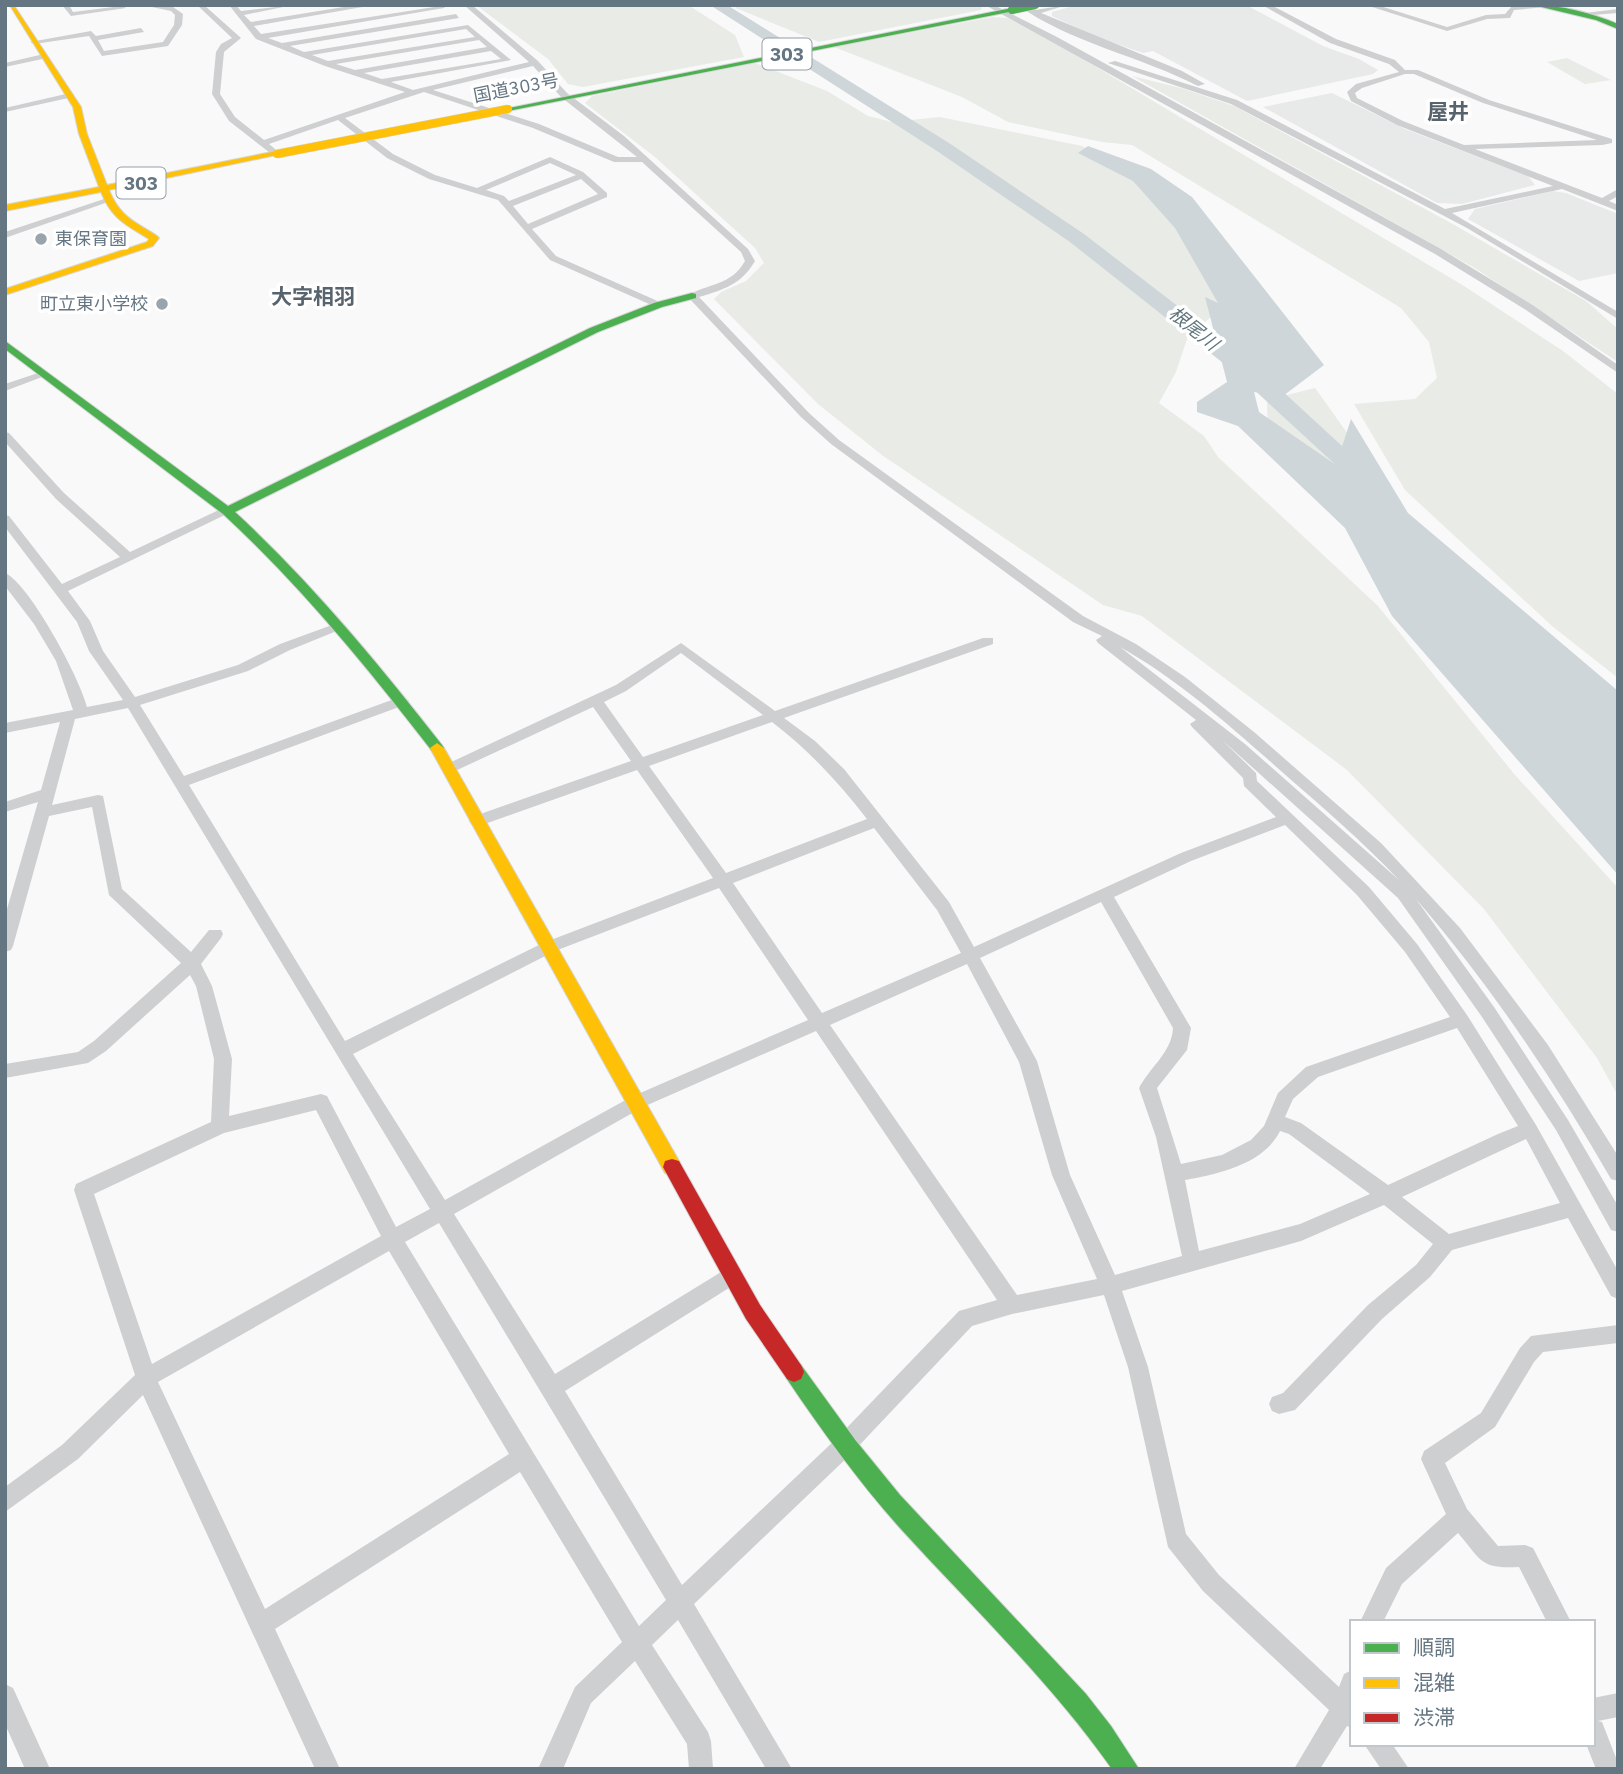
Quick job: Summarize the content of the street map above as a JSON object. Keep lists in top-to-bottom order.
{
  "streets": {
    "main road": ["303", "国道303号"]
  },
  "districts": ["屋井", "大字相羽"],
  "water": ["根尾川"],
  "places": ["東保育園", "町立東小学校"],
  "legend": ["順調", "混雑", "渋滞"]
}
